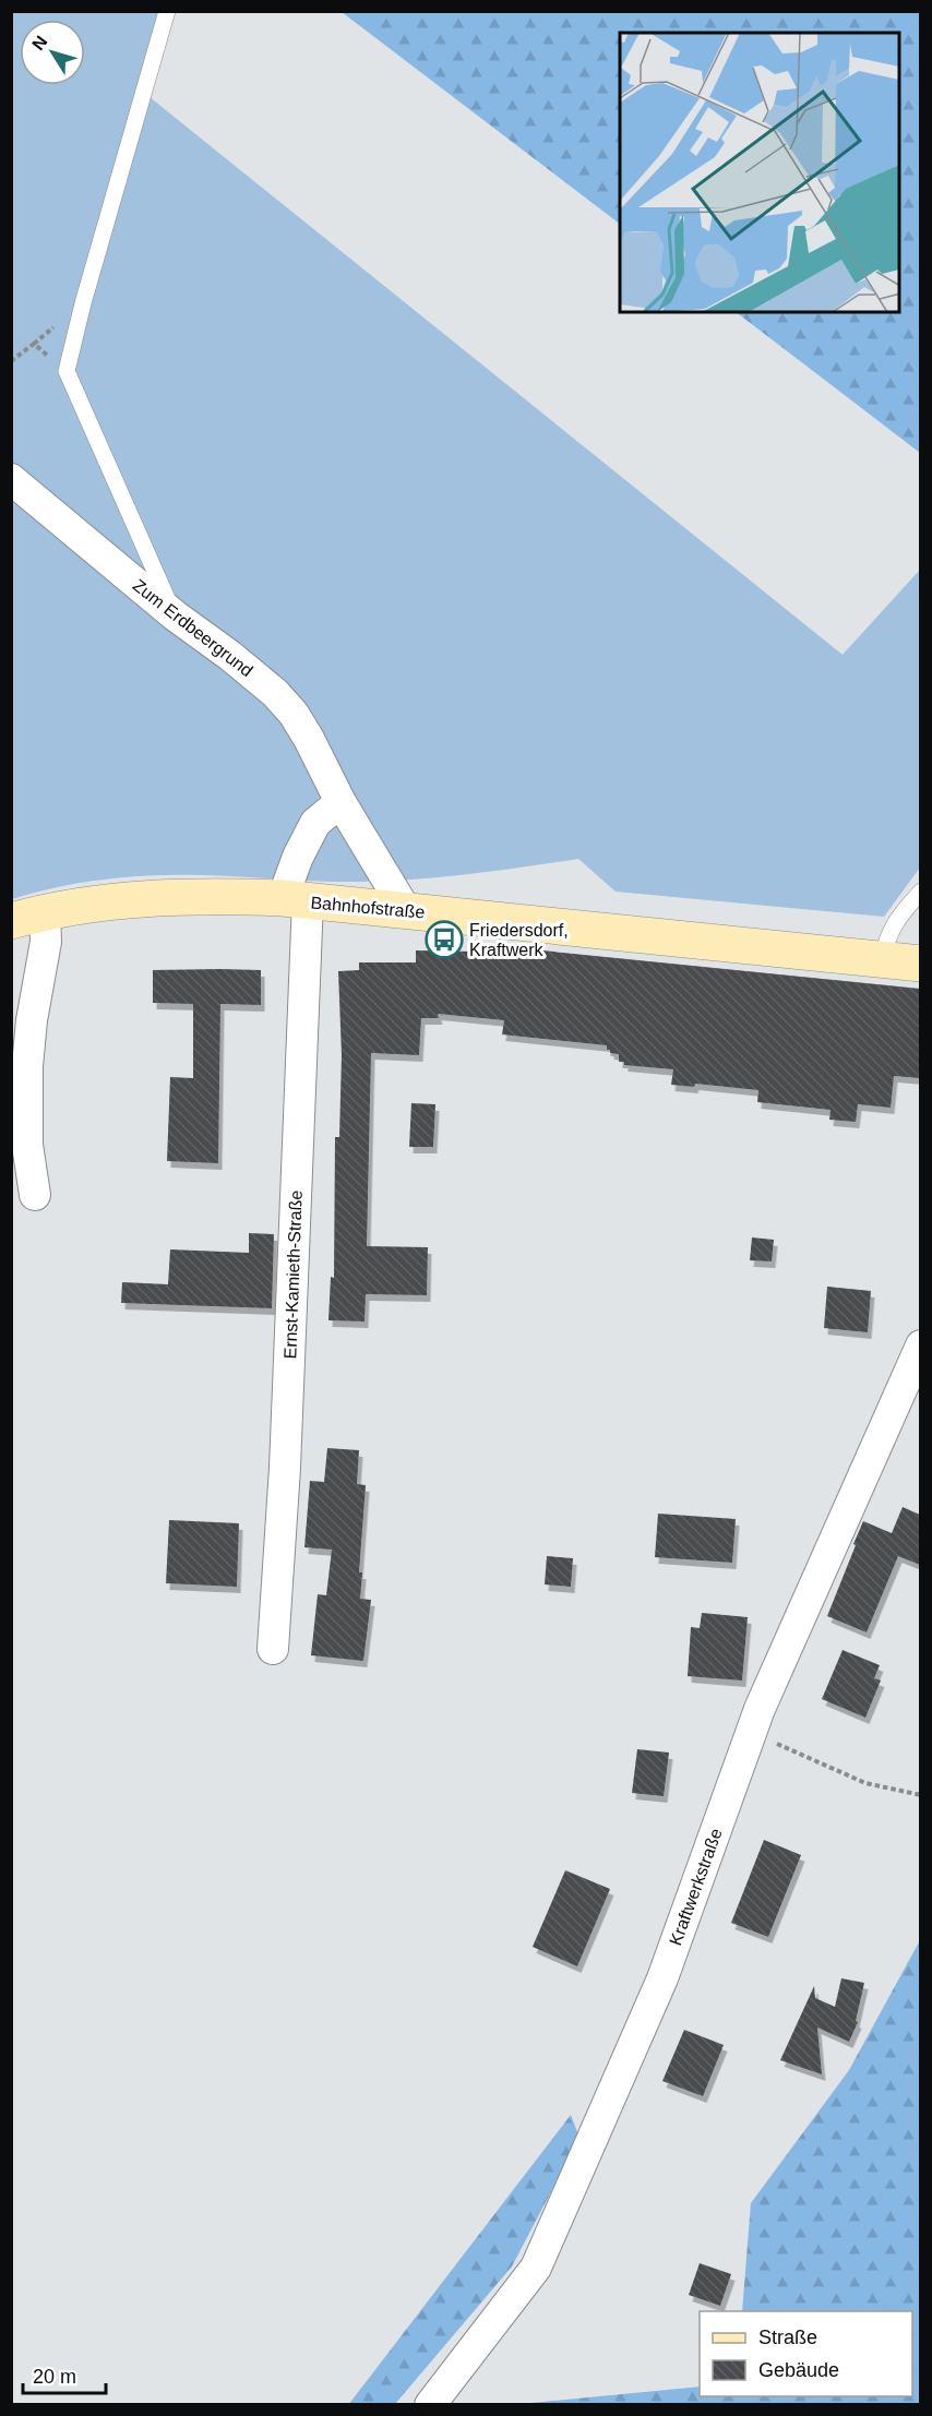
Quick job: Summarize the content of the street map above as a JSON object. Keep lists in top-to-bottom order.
{
  "streets": {
    "main road": ["Bahnhofstraße"],
    "street": ["Zum Erdbeergrund", "Ernst-Kamieth-Straße", "Kraftwerkstraße"]
  },
  "crossings": [
    ["Zum Erdbeergrund", "Bahnhofstraße"],
    ["Bahnhofstraße", "Ernst-Kamieth-Straße"]
  ],
  "places": {
    "bus stop": ["Friedersdorf, Kraftwerk"]
  },
  "legend": ["Straße", "Gebäude"],
  "scale_bar": "20 m",
  "north": "top left"
}
